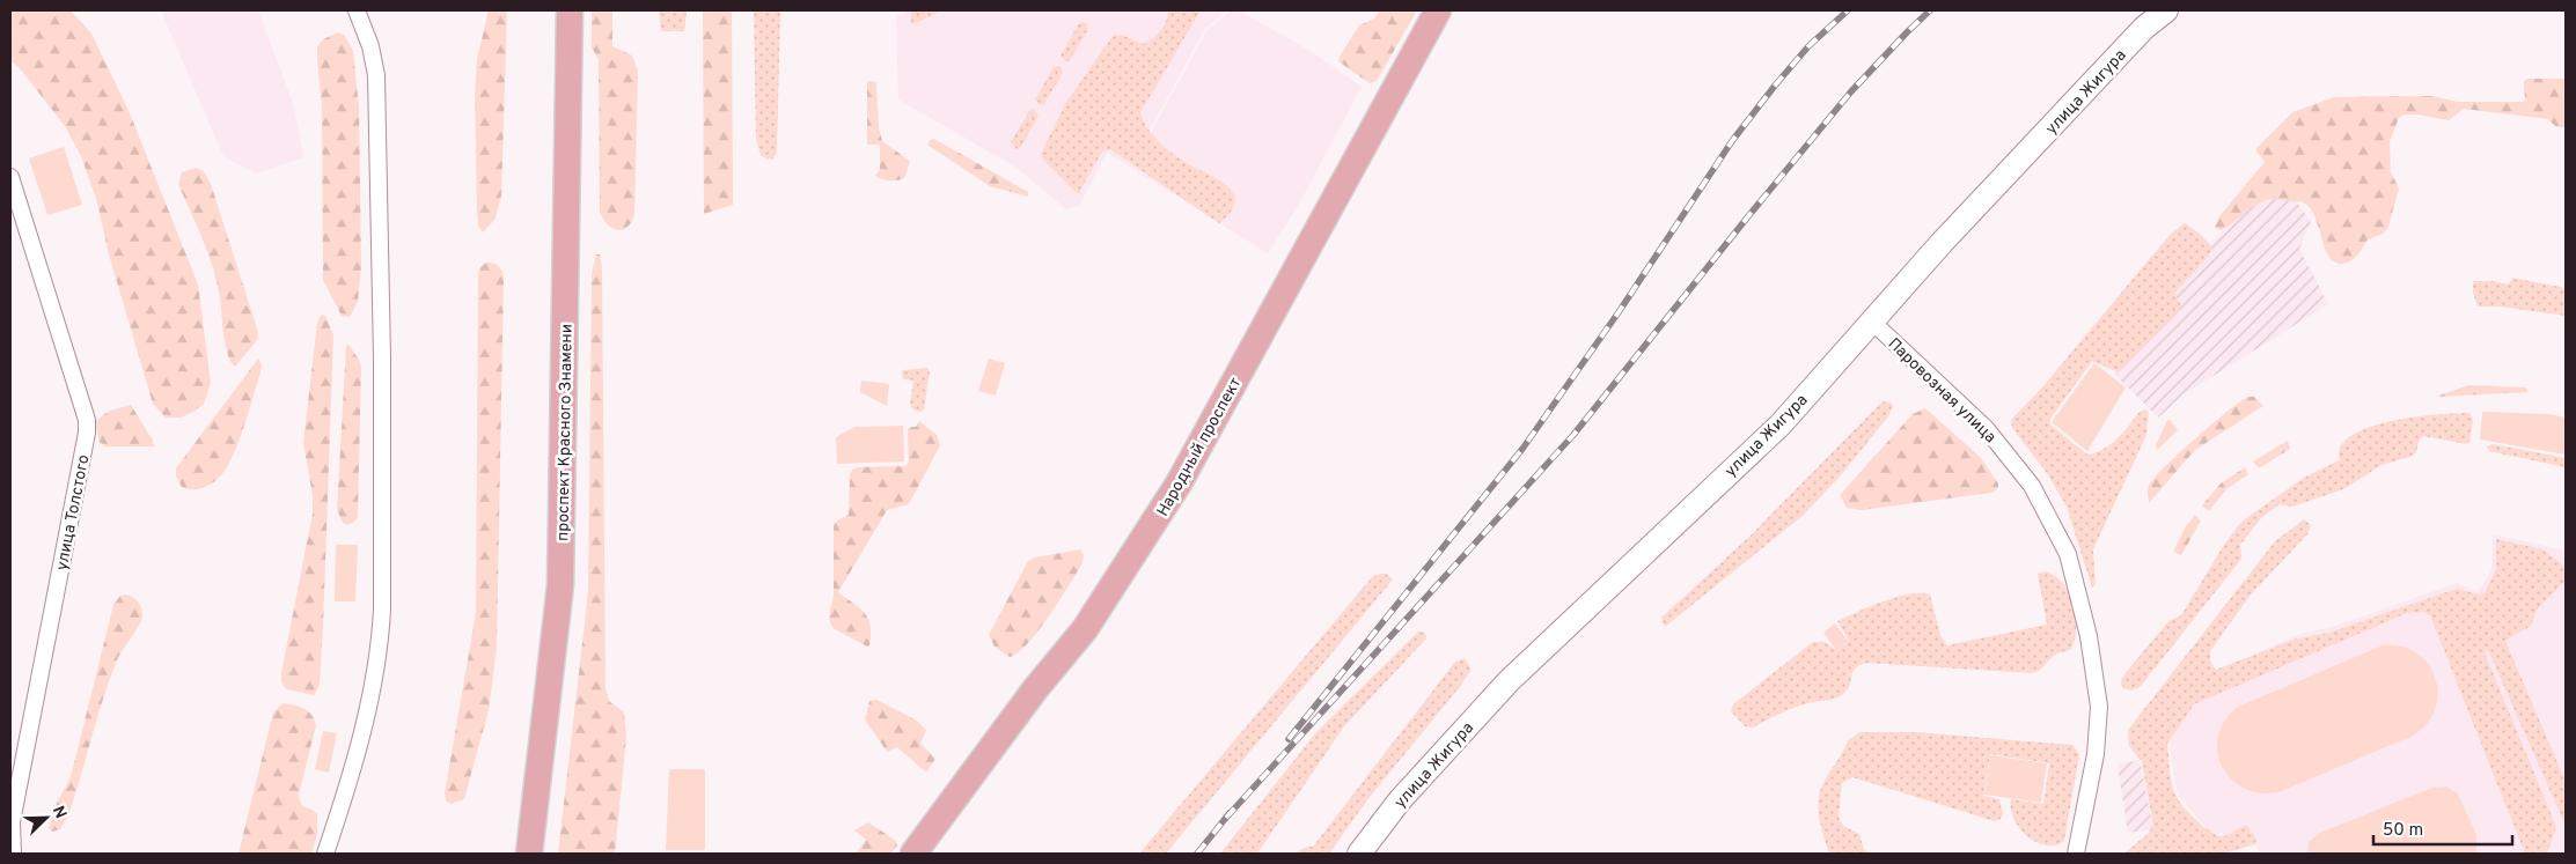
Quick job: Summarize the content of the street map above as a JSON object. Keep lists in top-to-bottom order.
{
  "streets": {
    "main road": ["улица Жигура", "проспект Красного Знамени", "Народный проспект"],
    "street": ["Паровозная улица", "улица Толстого"]
  },
  "crossings": [
    ["улица Жигура", "Паровозная улица"]
  ],
  "scale_bar": "50 m",
  "north": "top right"
}
